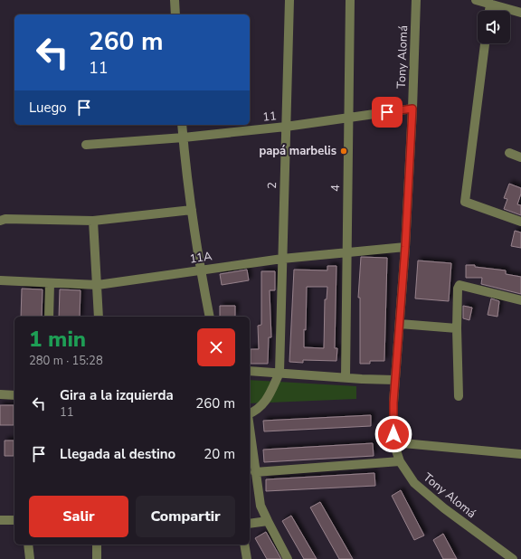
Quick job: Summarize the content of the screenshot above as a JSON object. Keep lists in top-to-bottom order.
{
  "streets": {
    "street": [
      "Tony Alomá",
      "11",
      "2",
      "4",
      "11A"
    ]
  },
  "crossings": [
    ["Tony Alomá", "11"],
    ["Tony Alomá", "11A"],
    ["11", "2"],
    ["11", "4"],
    ["2", "11A"],
    ["4", "11A"]
  ],
  "places": ["papá marbelis"],
  "page": {
    "turn": ["260 m", "11"],
    "then": "Luego",
    "heading": ["1 min", "280 m · 15:28"],
    "list": [
      {
        "name": "Gira a la izquierda",
        "note": "11",
        "value": "260 m"
      },
      {
        "name": "Llegada al destino",
        "value": "20 m"
      }
    ],
    "buttons": ["Salir", "Compartir"]
  }
}
